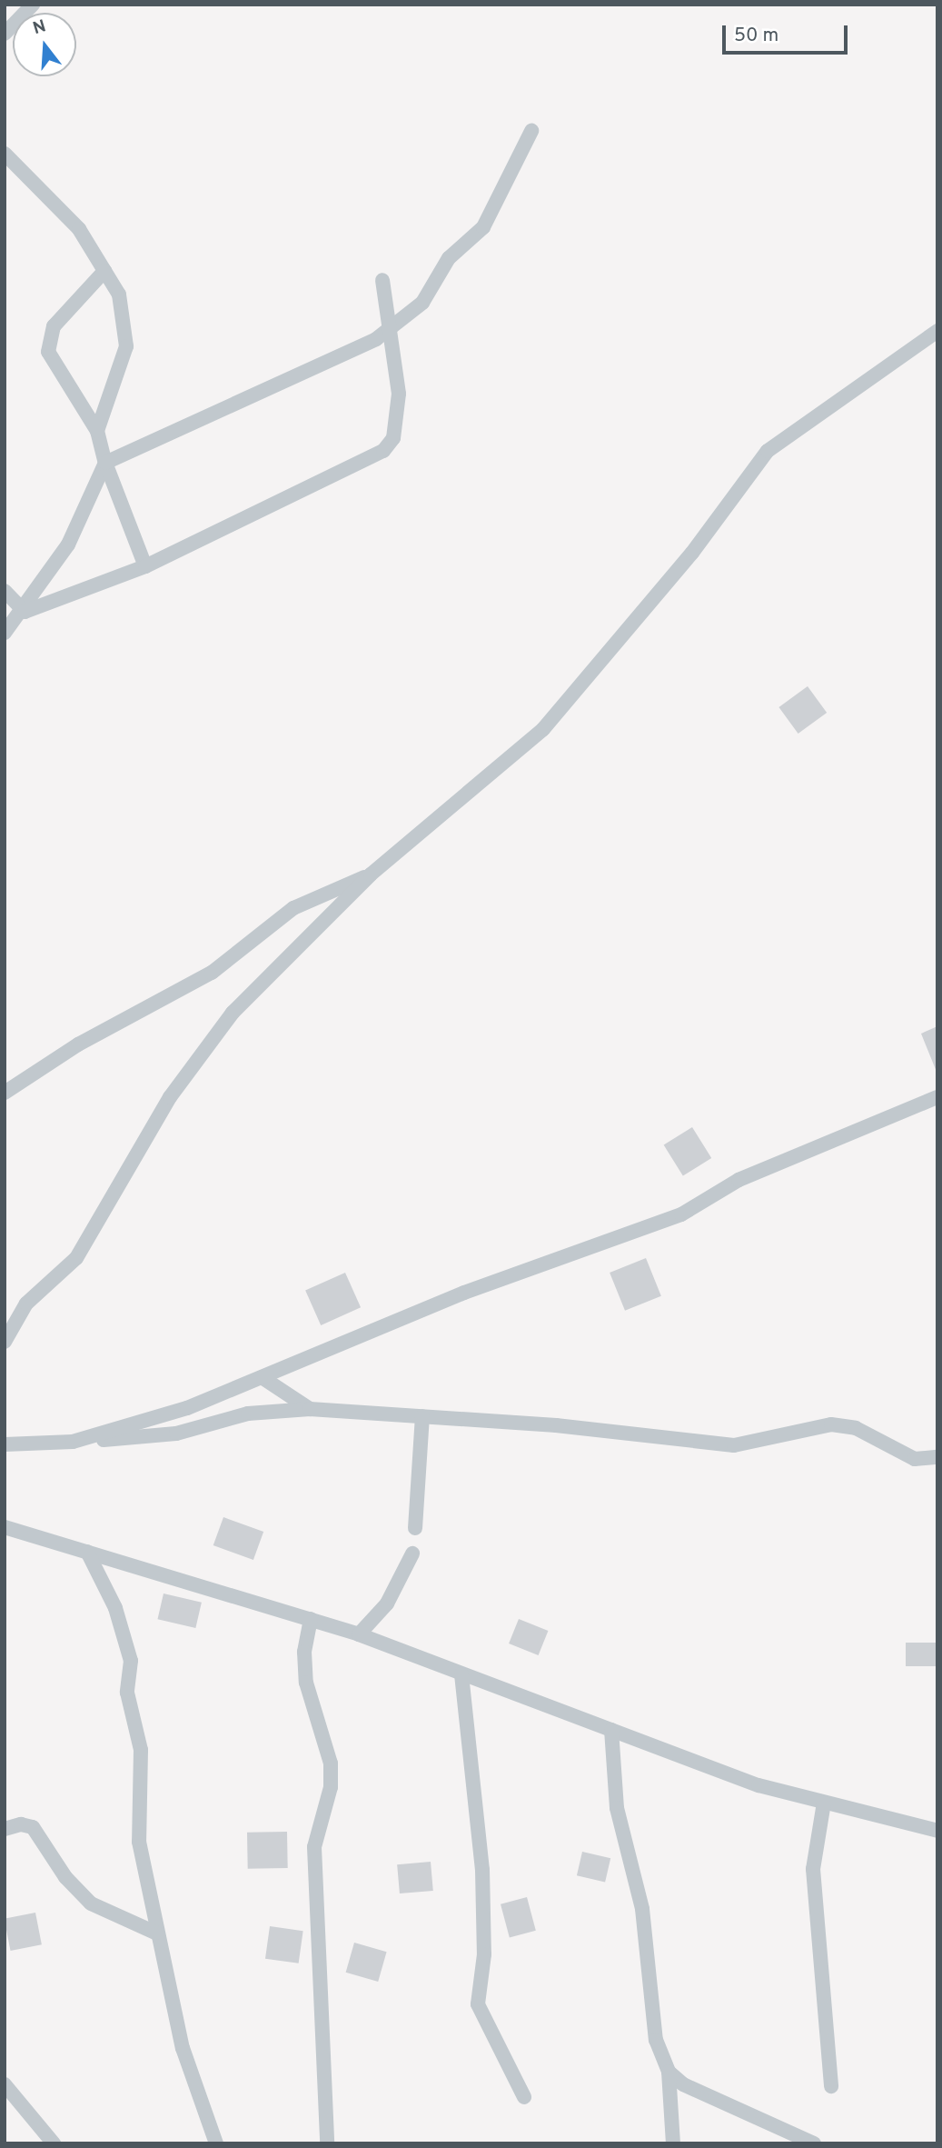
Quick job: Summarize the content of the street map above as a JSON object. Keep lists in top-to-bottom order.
{
  "scale_bar": "50 m",
  "north": "top"
}
